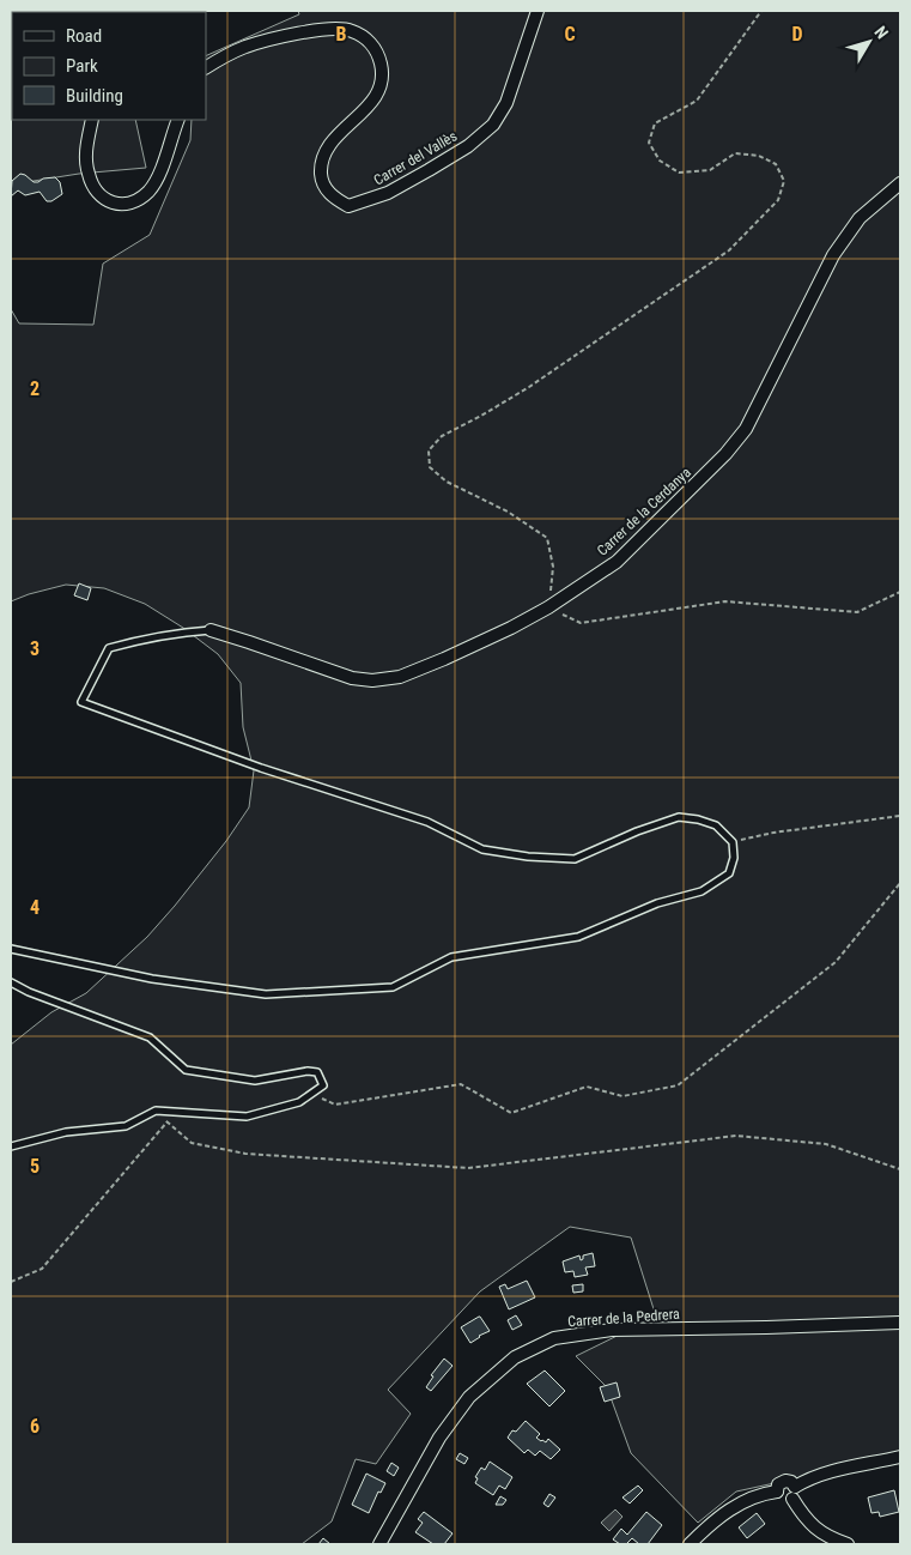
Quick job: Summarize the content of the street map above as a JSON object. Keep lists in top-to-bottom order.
{
  "streets": {
    "street": ["Carrer del Vallès", "Carrer de la Cerdanya", "Carrer de la Pedrera"]
  },
  "legend": ["Road", "Park", "Building"],
  "north": "top right",
  "grid": {
    "columns": ["B", "C", "D"],
    "rows": [
      "2",
      "3",
      "4",
      "5",
      "6"
    ]
  }
}
